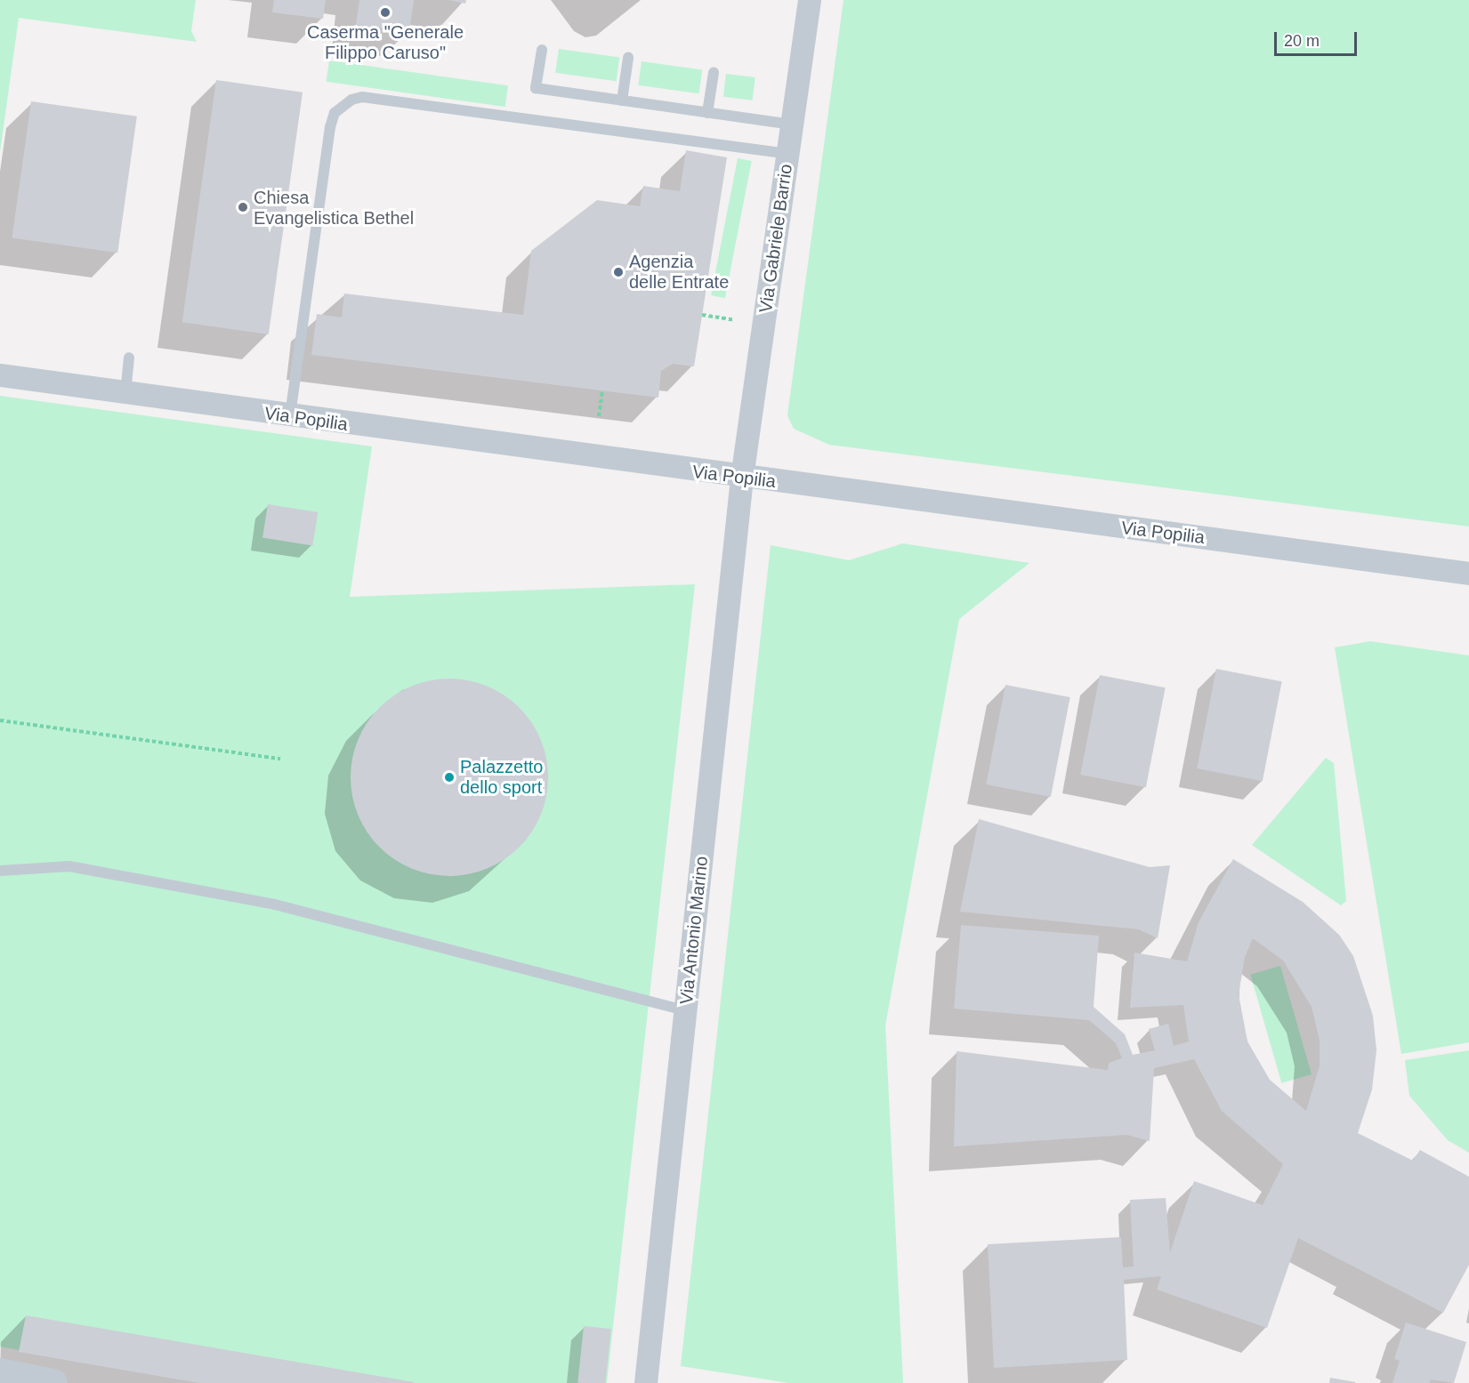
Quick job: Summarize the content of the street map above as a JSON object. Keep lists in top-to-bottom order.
{
  "streets": {
    "street": ["Via Gabriele Barrio", "Via Popilia", "Via Antonio Marino"]
  },
  "crossings": [
    ["Via Gabriele Barrio", "Via Popilia"],
    ["Via Gabriele Barrio", "Via Antonio Marino"],
    ["Via Popilia", "Via Antonio Marino"]
  ],
  "places": [
    "Caserma \"Generale Filippo Caruso\"",
    "Chiesa Evangelistica Bethel",
    "Agenzia delle Entrate",
    "Palazzetto dello sport"
  ],
  "scale_bar": "20 m"
}
